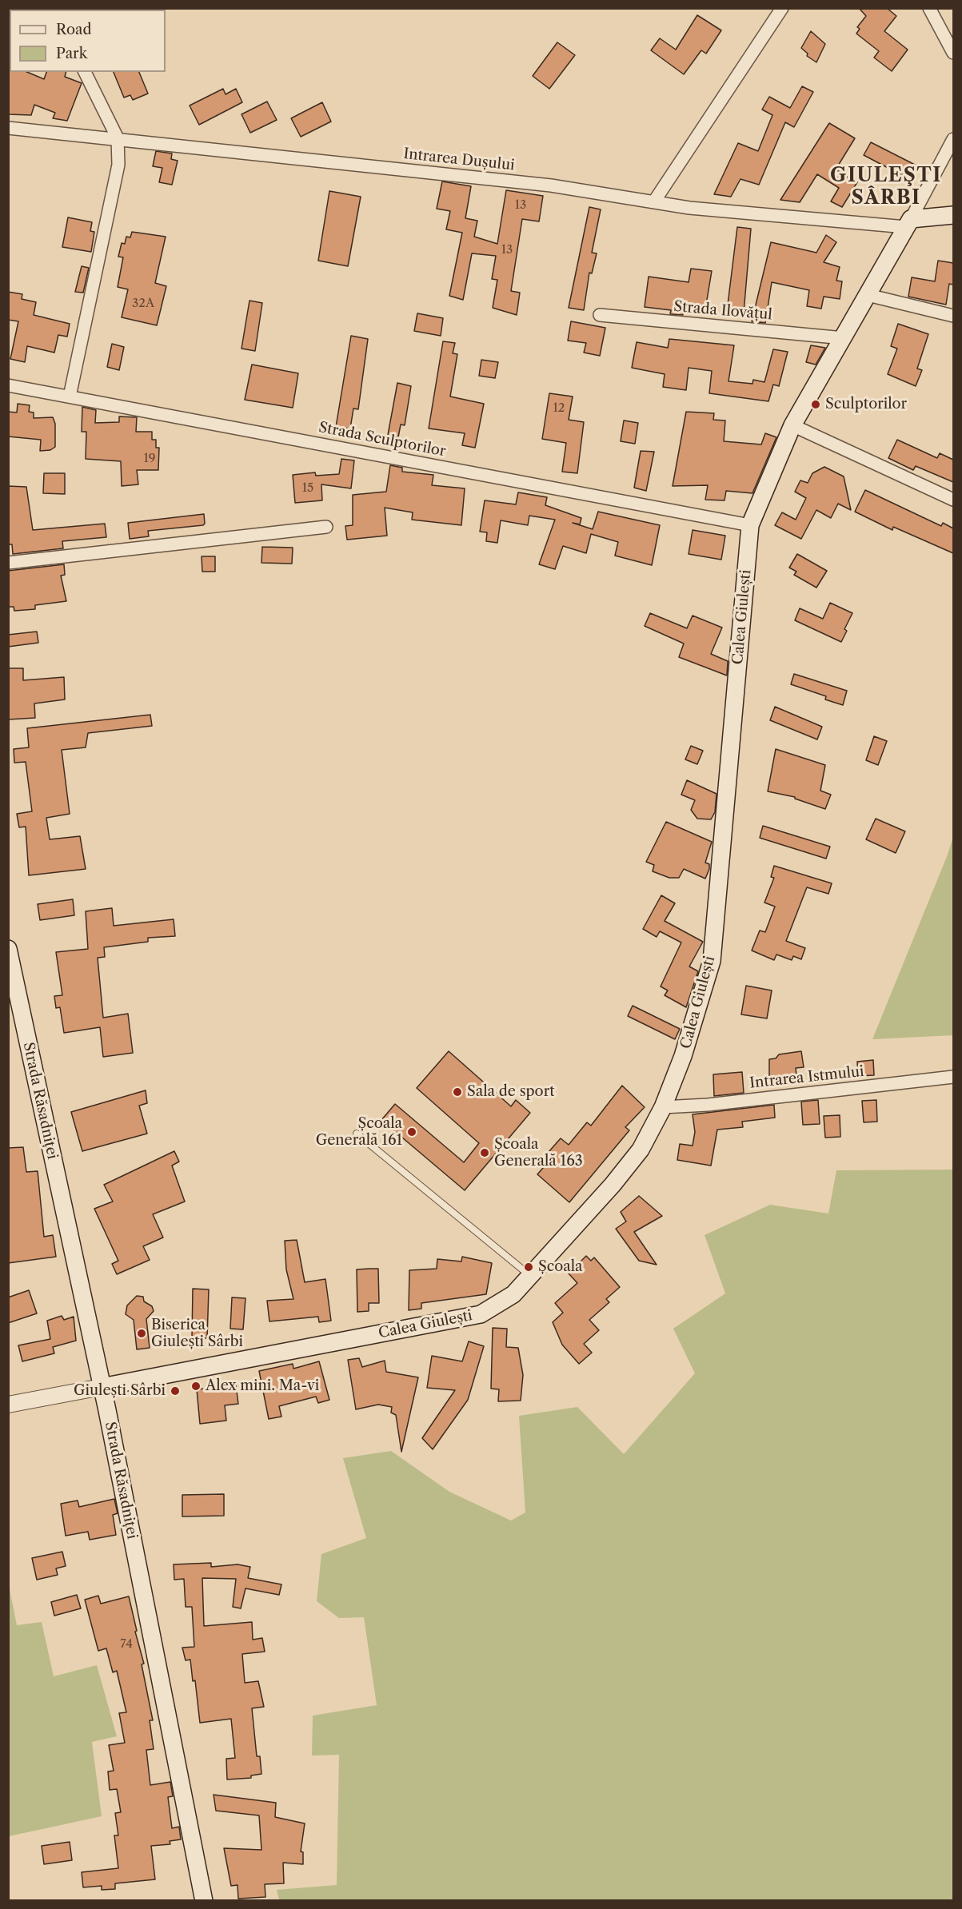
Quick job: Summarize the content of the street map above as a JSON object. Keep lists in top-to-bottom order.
{
  "streets": {
    "main road": ["Calea Giulești", "Strada Răsadniței"],
    "street": [
      "Intrarea Dușului",
      "Strada Ilovățul",
      "Strada Sculptorilor",
      "Intrarea Istmului"
    ]
  },
  "crossings": [
    ["Intrarea Dușului", "Calea Giulești"],
    ["Strada Ilovățul", "Calea Giulești"],
    ["Strada Sculptorilor", "Calea Giulești"],
    ["Calea Giulești", "Intrarea Istmului"],
    ["Calea Giulești", "Strada Răsadniței"]
  ],
  "districts": ["GIULEŞTI SÂRBI"],
  "places": [
    "Sculptorilor",
    "Sala de sport",
    "Școala Generală 161",
    "Școala Generală 163",
    "Școala",
    "Biserica Giulești Sârbi",
    "Alex mini. Ma-vi",
    "Giulești Sârbi"
  ],
  "house_numbers": [
    "13",
    "13",
    "32A",
    "12",
    "19",
    "15",
    "74"
  ],
  "legend": ["Road", "Park"]
}
